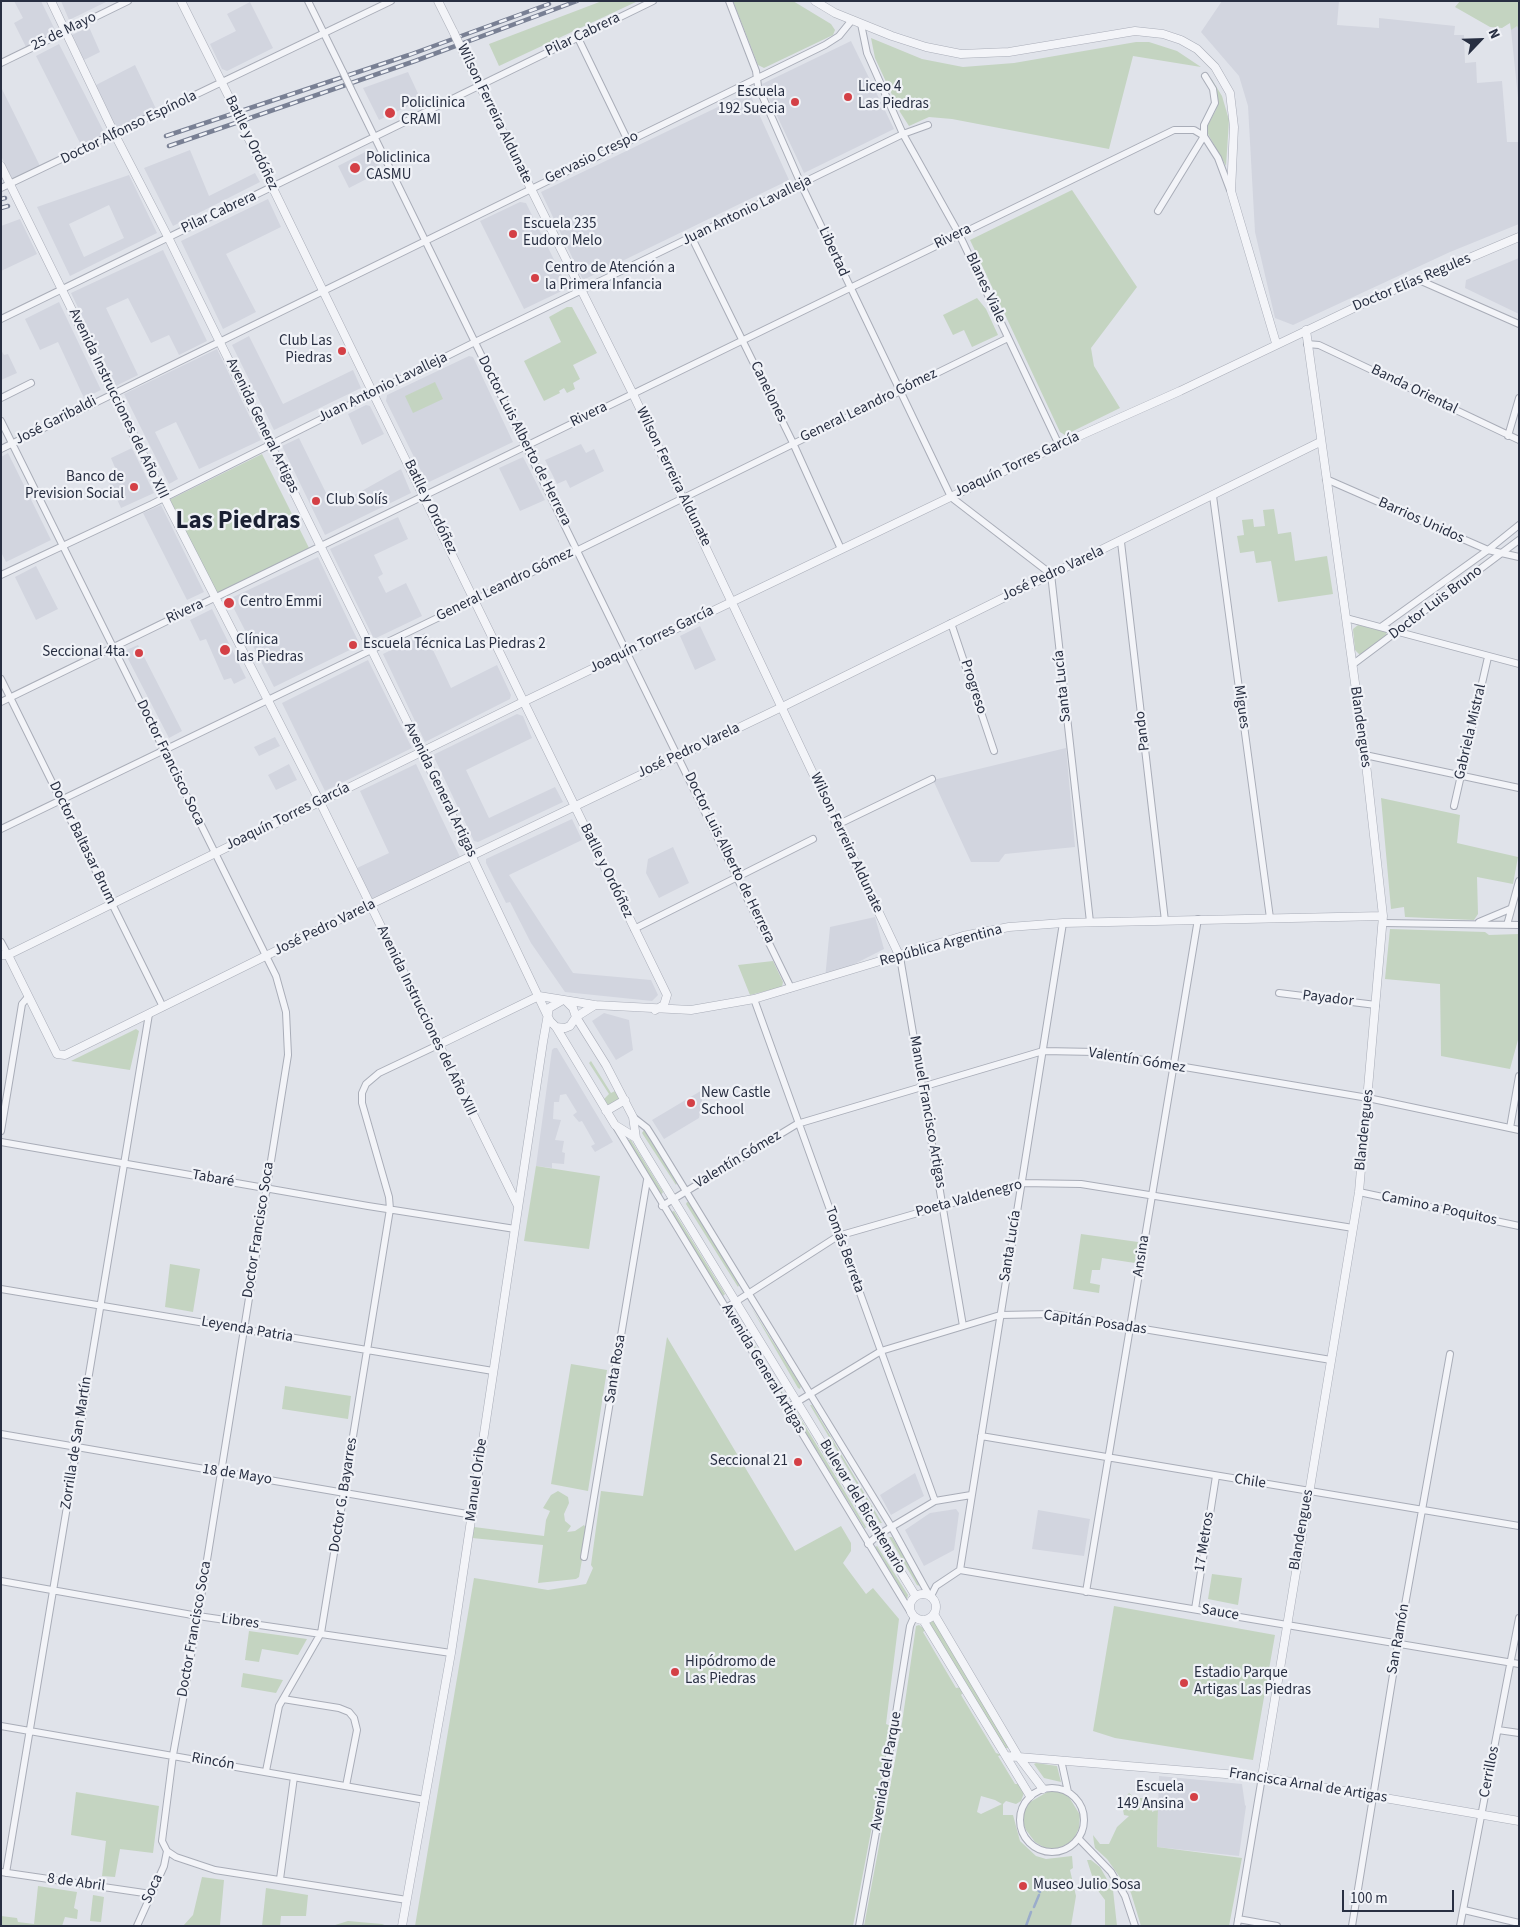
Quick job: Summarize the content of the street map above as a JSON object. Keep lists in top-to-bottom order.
{
  "streets": {
    "street": [
      "25 de Mayo",
      "Pilar Cabrera",
      "Wilson Ferreira Aldunate",
      "Doctor Alfonso Espínola",
      "Batlle y Ordóñez",
      "Gervasio Crespo",
      "Juan Antonio Lavalleja",
      "Rivera",
      "Libertad",
      "Doctor Elías Regules",
      "Blanes Viale",
      "Banda Oriental",
      "Canelones",
      "Avenida Instrucciones del Año XIII",
      "General Leandro Gómez",
      "José Garibaldi",
      "Avenida General Artigas",
      "Doctor Luis Alberto de Herrera",
      "Joaquín Torres García",
      "Barrios Unidos",
      "José Pedro Varela",
      "Doctor Luis Bruno",
      "Santa Lucía",
      "Progreso",
      "Migues",
      "Blandengues",
      "Pando",
      "Gabriela Mistral",
      "Doctor Francisco Soca",
      "Doctor Baltasar Brum",
      "República Argentina",
      "Payador",
      "Valentín Gómez",
      "Manuel Francisco Artigas",
      "Tabaré",
      "Poeta Valdenegro",
      "Camino a Poquitos",
      "Tomás Berreta",
      "Ansina",
      "Capitán Posadas",
      "Leyenda Patria",
      "Santa Rosa",
      "Zorrilla de San Martín",
      "18 de Mayo",
      "Manuel Oribe",
      "Chile",
      "Doctor G. Bayarres",
      "Bulevar del Bicentenario",
      "17 Metros",
      "Sauce",
      "Libres",
      "San Ramón",
      "Rincón",
      "Avenida del Parque",
      "Cerrillos",
      "Francisca Arnal de Artigas",
      "8 de Abril",
      "Soca"
    ]
  },
  "crossings": [
    ["25 de Mayo", "Avenida General Artigas"],
    ["Pilar Cabrera", "Wilson Ferreira Aldunate"],
    ["Pilar Cabrera", "Batlle y Ordóñez"],
    ["Pilar Cabrera", "Avenida Instrucciones del Año XIII"],
    ["Pilar Cabrera", "Avenida General Artigas"],
    ["Pilar Cabrera", "Doctor Luis Alberto de Herrera"],
    ["Wilson Ferreira Aldunate", "Gervasio Crespo"],
    ["Wilson Ferreira Aldunate", "Juan Antonio Lavalleja"],
    ["Wilson Ferreira Aldunate", "Rivera"],
    ["Wilson Ferreira Aldunate", "General Leandro Gómez"],
    ["Wilson Ferreira Aldunate", "Joaquín Torres García"],
    ["Wilson Ferreira Aldunate", "José Pedro Varela"],
    ["Wilson Ferreira Aldunate", "República Argentina"],
    ["Wilson Ferreira Aldunate", "Manuel Francisco Artigas"],
    ["Doctor Alfonso Espínola", "Batlle y Ordóñez"],
    ["Doctor Alfonso Espínola", "Avenida Instrucciones del Año XIII"],
    ["Doctor Alfonso Espínola", "Avenida General Artigas"],
    ["Doctor Alfonso Espínola", "Doctor Luis Alberto de Herrera"],
    ["Batlle y Ordóñez", "Gervasio Crespo"],
    ["Batlle y Ordóñez", "Juan Antonio Lavalleja"],
    ["Batlle y Ordóñez", "Rivera"],
    ["Batlle y Ordóñez", "General Leandro Gómez"],
    ["Batlle y Ordóñez", "Joaquín Torres García"],
    ["Batlle y Ordóñez", "José Pedro Varela"],
    ["Batlle y Ordóñez", "República Argentina"],
    ["Gervasio Crespo", "Libertad"],
    ["Gervasio Crespo", "José Garibaldi"],
    ["Gervasio Crespo", "Avenida General Artigas"],
    ["Gervasio Crespo", "Doctor Luis Alberto de Herrera"],
    ["Juan Antonio Lavalleja", "Libertad"],
    ["Juan Antonio Lavalleja", "Blanes Viale"],
    ["Juan Antonio Lavalleja", "Canelones"],
    ["Juan Antonio Lavalleja", "Avenida Instrucciones del Año XIII"],
    ["Juan Antonio Lavalleja", "Avenida General Artigas"],
    ["Juan Antonio Lavalleja", "Doctor Luis Alberto de Herrera"],
    ["Juan Antonio Lavalleja", "Doctor Francisco Soca"],
    ["Rivera", "Libertad"],
    ["Rivera", "Blanes Viale"],
    ["Rivera", "Canelones"],
    ["Rivera", "Avenida Instrucciones del Año XIII"],
    ["Rivera", "Avenida General Artigas"],
    ["Rivera", "Doctor Luis Alberto de Herrera"],
    ["Rivera", "Doctor Francisco Soca"],
    ["Rivera", "Doctor Baltasar Brum"],
    ["Libertad", "General Leandro Gómez"],
    ["Libertad", "Joaquín Torres García"],
    ["Doctor Elías Regules", "Joaquín Torres García"],
    ["Doctor Elías Regules", "Blandengues"],
    ["Blanes Viale", "General Leandro Gómez"],
    ["Blanes Viale", "Joaquín Torres García"],
    ["Banda Oriental", "Blandengues"],
    ["Canelones", "General Leandro Gómez"],
    ["Canelones", "Joaquín Torres García"],
    ["Avenida Instrucciones del Año XIII", "General Leandro Gómez"],
    ["Avenida Instrucciones del Año XIII", "José Garibaldi"],
    ["Avenida Instrucciones del Año XIII", "Joaquín Torres García"],
    ["Avenida Instrucciones del Año XIII", "José Pedro Varela"],
    ["Avenida Instrucciones del Año XIII", "Manuel Oribe"],
    ["General Leandro Gómez", "Avenida General Artigas"],
    ["General Leandro Gómez", "Doctor Luis Alberto de Herrera"],
    ["General Leandro Gómez", "Doctor Francisco Soca"],
    ["General Leandro Gómez", "Doctor Baltasar Brum"],
    ["José Garibaldi", "Avenida General Artigas"],
    ["José Garibaldi", "Doctor Francisco Soca"],
    ["Avenida General Artigas", "Joaquín Torres García"],
    ["Avenida General Artigas", "José Pedro Varela"],
    ["Avenida General Artigas", "República Argentina"],
    ["Avenida General Artigas", "Valentín Gómez"],
    ["Avenida General Artigas", "Poeta Valdenegro"],
    ["Avenida General Artigas", "Capitán Posadas"],
    ["Avenida General Artigas", "Santa Rosa"],
    ["Avenida General Artigas", "Bulevar del Bicentenario"],
    ["Avenida General Artigas", "Avenida del Parque"],
    ["Doctor Luis Alberto de Herrera", "Joaquín Torres García"],
    ["Doctor Luis Alberto de Herrera", "José Pedro Varela"],
    ["Doctor Luis Alberto de Herrera", "República Argentina"],
    ["Joaquín Torres García", "Blandengues"],
    ["Joaquín Torres García", "Doctor Francisco Soca"],
    ["Joaquín Torres García", "Doctor Baltasar Brum"],
    ["Barrios Unidos", "Doctor Luis Bruno"],
    ["Barrios Unidos", "Blandengues"],
    ["José Pedro Varela", "Santa Lucía"],
    ["José Pedro Varela", "Progreso"],
    ["José Pedro Varela", "Migues"],
    ["José Pedro Varela", "Blandengues"],
    ["José Pedro Varela", "Pando"],
    ["José Pedro Varela", "Doctor Francisco Soca"],
    ["José Pedro Varela", "Doctor Baltasar Brum"],
    ["José Pedro Varela", "Zorrilla de San Martín"],
    ["Doctor Luis Bruno", "Blandengues"],
    ["Santa Lucía", "República Argentina"],
    ["Santa Lucía", "Valentín Gómez"],
    ["Santa Lucía", "Poeta Valdenegro"],
    ["Santa Lucía", "Capitán Posadas"],
    ["Santa Lucía", "Chile"],
    ["Santa Lucía", "Sauce"],
    ["Migues", "República Argentina"],
    ["Blandengues", "República Argentina"],
    ["Blandengues", "Payador"],
    ["Blandengues", "Valentín Gómez"],
    ["Blandengues", "Poeta Valdenegro"],
    ["Blandengues", "Camino a Poquitos"],
    ["Blandengues", "Capitán Posadas"],
    ["Blandengues", "Chile"],
    ["Blandengues", "Sauce"],
    ["Blandengues", "Francisca Arnal de Artigas"],
    ["Pando", "República Argentina"],
    ["Doctor Francisco Soca", "Tabaré"],
    ["Doctor Francisco Soca", "Leyenda Patria"],
    ["Doctor Francisco Soca", "18 de Mayo"],
    ["Doctor Francisco Soca", "Libres"],
    ["Doctor Francisco Soca", "Rincón"],
    ["Doctor Francisco Soca", "Soca"],
    ["República Argentina", "Manuel Francisco Artigas"],
    ["República Argentina", "Tomás Berreta"],
    ["República Argentina", "Ansina"],
    ["República Argentina", "Bulevar del Bicentenario"],
    ["Valentín Gómez", "Manuel Francisco Artigas"],
    ["Valentín Gómez", "Tomás Berreta"],
    ["Valentín Gómez", "Ansina"],
    ["Valentín Gómez", "Bulevar del Bicentenario"],
    ["Manuel Francisco Artigas", "Poeta Valdenegro"],
    ["Manuel Francisco Artigas", "Capitán Posadas"],
    ["Tabaré", "Zorrilla de San Martín"],
    ["Tabaré", "Manuel Oribe"],
    ["Tabaré", "Doctor G. Bayarres"],
    ["Poeta Valdenegro", "Tomás Berreta"],
    ["Poeta Valdenegro", "Ansina"],
    ["Poeta Valdenegro", "Bulevar del Bicentenario"],
    ["Tomás Berreta", "Capitán Posadas"],
    ["Ansina", "Capitán Posadas"],
    ["Ansina", "Chile"],
    ["Ansina", "Sauce"],
    ["Capitán Posadas", "Bulevar del Bicentenario"],
    ["Leyenda Patria", "Zorrilla de San Martín"],
    ["Leyenda Patria", "Manuel Oribe"],
    ["Leyenda Patria", "Doctor G. Bayarres"],
    ["Zorrilla de San Martín", "18 de Mayo"],
    ["Zorrilla de San Martín", "Libres"],
    ["Zorrilla de San Martín", "Rincón"],
    ["Zorrilla de San Martín", "8 de Abril"],
    ["18 de Mayo", "Manuel Oribe"],
    ["18 de Mayo", "Doctor G. Bayarres"],
    ["Manuel Oribe", "Libres"],
    ["Manuel Oribe", "Rincón"],
    ["Chile", "17 Metros"],
    ["Chile", "San Ramón"],
    ["Doctor G. Bayarres", "Libres"],
    ["Doctor G. Bayarres", "Rincón"],
    ["Bulevar del Bicentenario", "Avenida del Parque"],
    ["17 Metros", "Sauce"],
    ["Sauce", "San Ramón"],
    ["Sauce", "Cerrillos"],
    ["San Ramón", "Francisca Arnal de Artigas"],
    ["Cerrillos", "Francisca Arnal de Artigas"],
    ["8 de Abril", "Soca"]
  ],
  "districts": ["Las Piedras"],
  "places": [
    "Liceo 4 Las Piedras",
    "Escuela 192 Suecia",
    "Policlinica CRAMI",
    "Policlinica CASMU",
    "Escuela 235 Eudoro Melo",
    "Centro de Atención a la Primera Infancia",
    "Club Las Piedras",
    "Banco de Prevision Social",
    "Club Solís",
    "Centro Emmi",
    "Escuela Técnica Las Piedras 2",
    "Clínica las Piedras",
    "Seccional 4ta.",
    "New Castle School",
    "Seccional 21",
    "Hipódromo de Las Piedras",
    "Estadio Parque Artigas Las Piedras",
    "Escuela 149 Ansina",
    "Museo Julio Sosa"
  ],
  "scale_bar": "100 m",
  "north": "top right"
}
